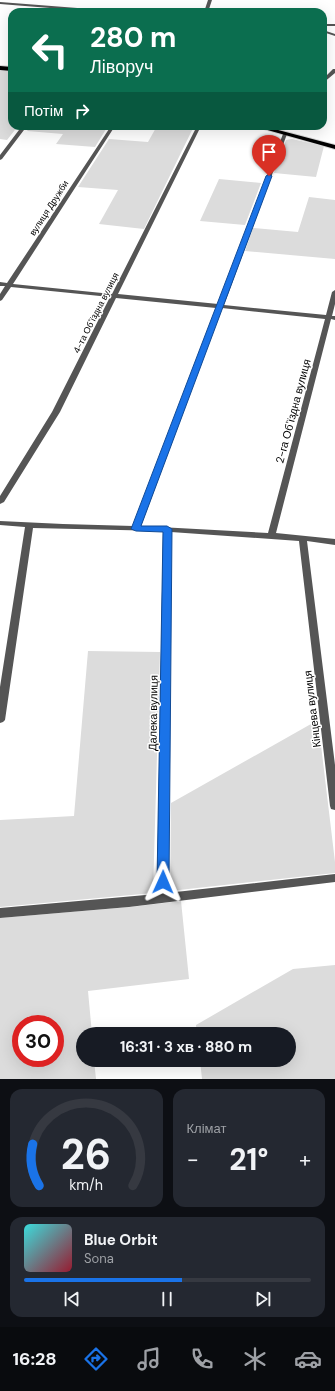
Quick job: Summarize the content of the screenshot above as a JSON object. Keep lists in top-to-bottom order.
{
  "streets": {
    "street": [
      "вулиця Дружби",
      "4-та Обʼїздна вулиця",
      "2-га Обʼїздна вулиця",
      "Кінцева вулиця",
      "Далека вулиця"
    ]
  },
  "page": {
    "turn": ["280 m", "Ліворуч"],
    "then": "Потім",
    "limit": "30",
    "trip": "16:31 · 3 хв · 880 m",
    "tile": "Клімат",
    "heat": ["−", "21°", "+"],
    "song": ["Blue Orbit", "Sona"],
    "tabs": "16:28",
    "gauge": ["26", "km/h"]
  }
}
